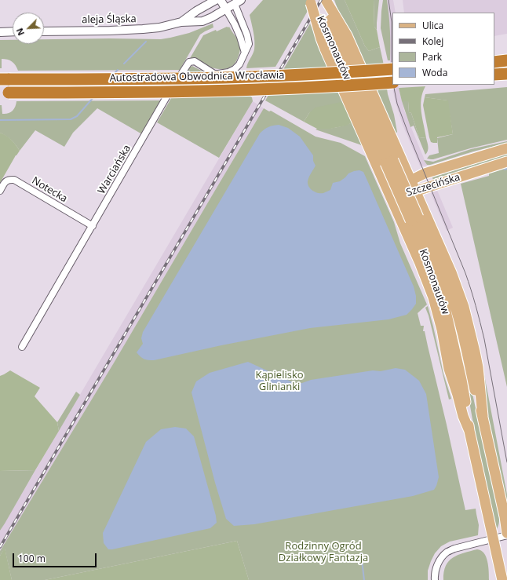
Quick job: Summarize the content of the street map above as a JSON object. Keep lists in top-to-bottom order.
{
  "streets": {
    "highway": ["Autostradowa Obwodnica Wrocławia"],
    "main road": ["Kosmonautów", "Szczecińska"],
    "street": ["aleja Śląska", "Warciańska", "Notecka"]
  },
  "crossings": [
    ["aleja Śląska", "Warciańska"],
    ["Warciańska", "Notecka"]
  ],
  "parks": ["Kąpielisko Glinianki", "Rodzinny Ogród Działkowy Fantazja"],
  "legend": [
    "Ulica",
    "Kolej",
    "Park",
    "Woda"
  ],
  "scale_bar": "100 m",
  "north": "bottom left"
}
